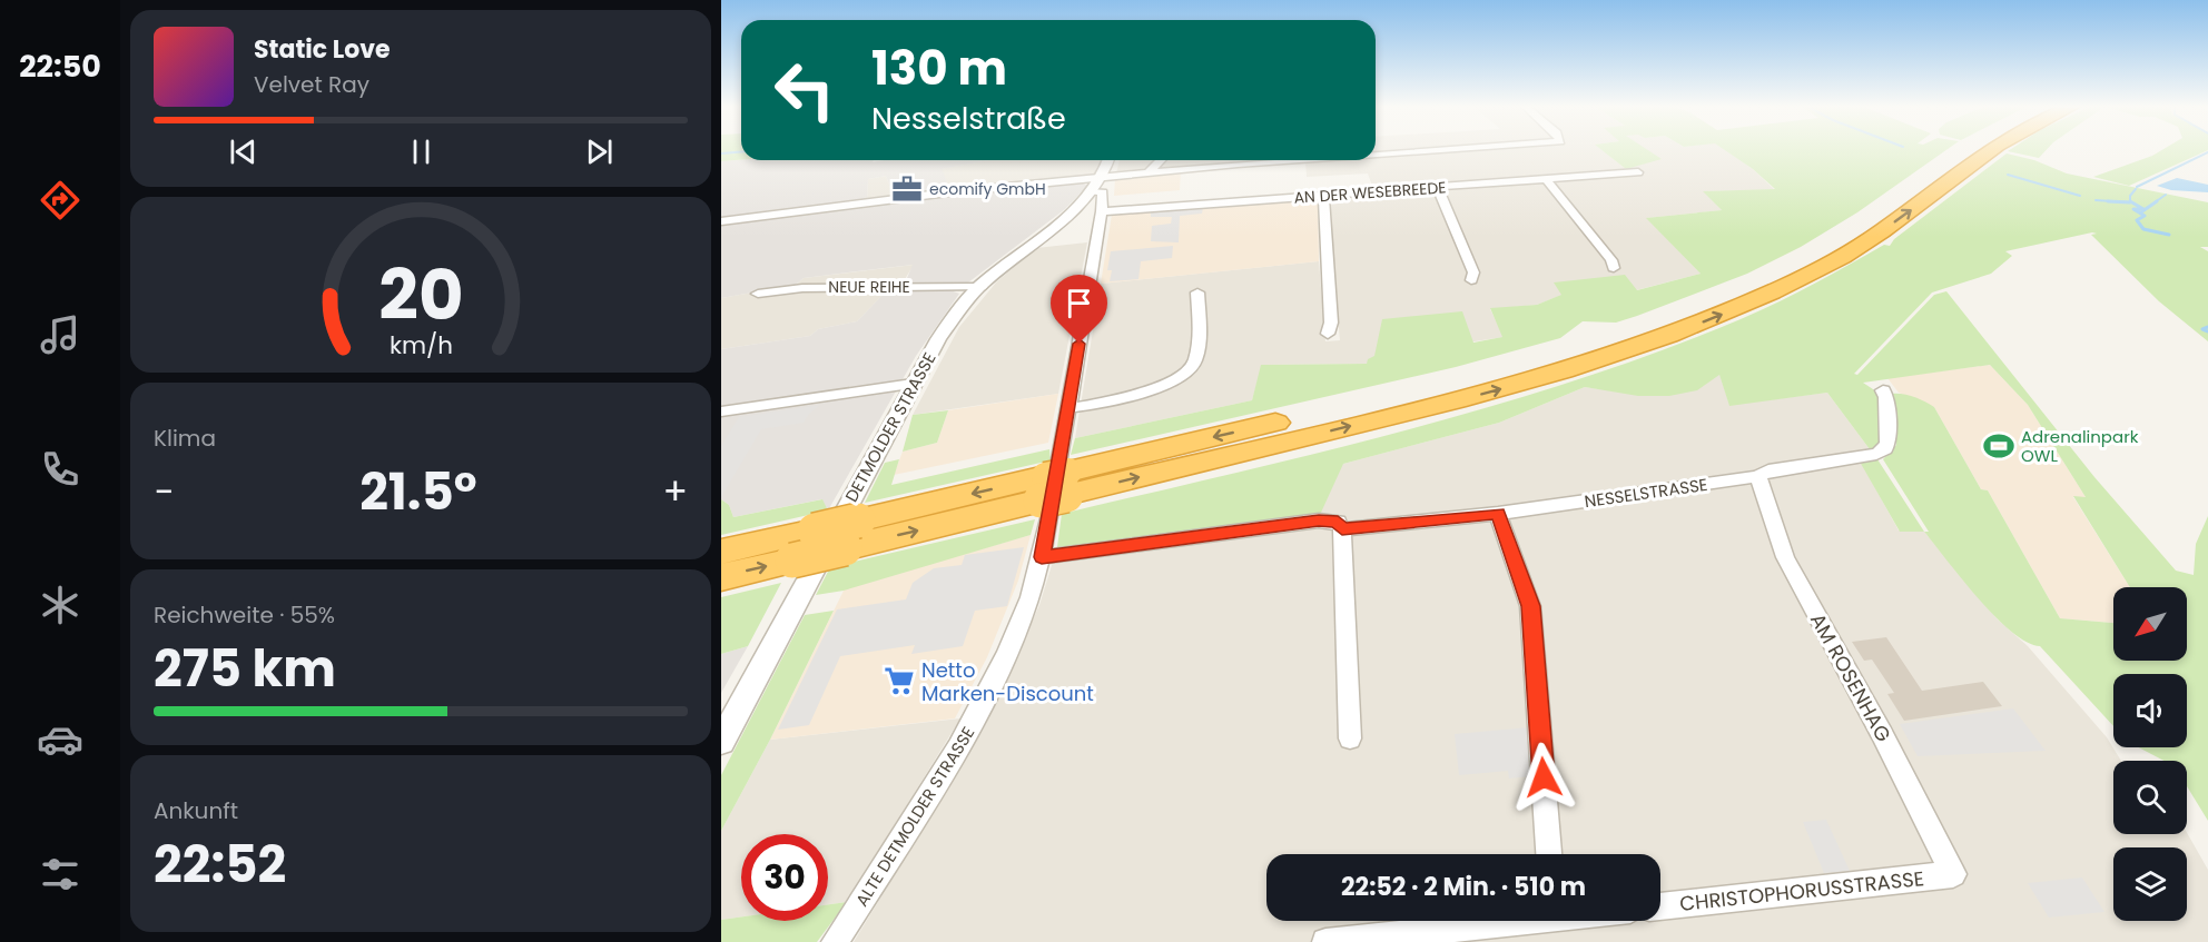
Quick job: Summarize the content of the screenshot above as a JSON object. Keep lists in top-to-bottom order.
{
  "streets": {
    "street": [
      "AN DER WESEBREEDE",
      "NEUE REIHE",
      "DETMOLDER STRASSE",
      "NESSELSTRASSE",
      "AM ROSENHAG",
      "ALTE DETMOLDER STRASSE",
      "CHRISTOPHORUSSTRASSE"
    ]
  },
  "crossings": [
    ["AN DER WESEBREEDE", "ALTE DETMOLDER STRASSE"],
    ["NEUE REIHE", "DETMOLDER STRASSE"],
    ["NESSELSTRASSE", "AM ROSENHAG"],
    ["NESSELSTRASSE", "ALTE DETMOLDER STRASSE"],
    ["AM ROSENHAG", "CHRISTOPHORUSSTRASSE"]
  ],
  "places": {
    "office": ["ecomify GmbH"],
    "sports": ["Adrenalinpark OWL"],
    "supermarket": ["Netto Marken-Discount"]
  },
  "north": "bottom left",
  "page": {
    "tabs": "22:50",
    "turn": ["130 m", "Nesselstraße"],
    "song": ["Static Love", "Velvet Ray"],
    "tile": [
      "Klima",
      ["Reichweite · 55%", "275 km"],
      ["Ankunft", "22:52"]
    ],
    "heat": ["−", "21.5°", "+"],
    "limit": "30",
    "trip": "22:52 · 2 Min. · 510 m",
    "gauge": ["20", "km/h"]
  }
}
